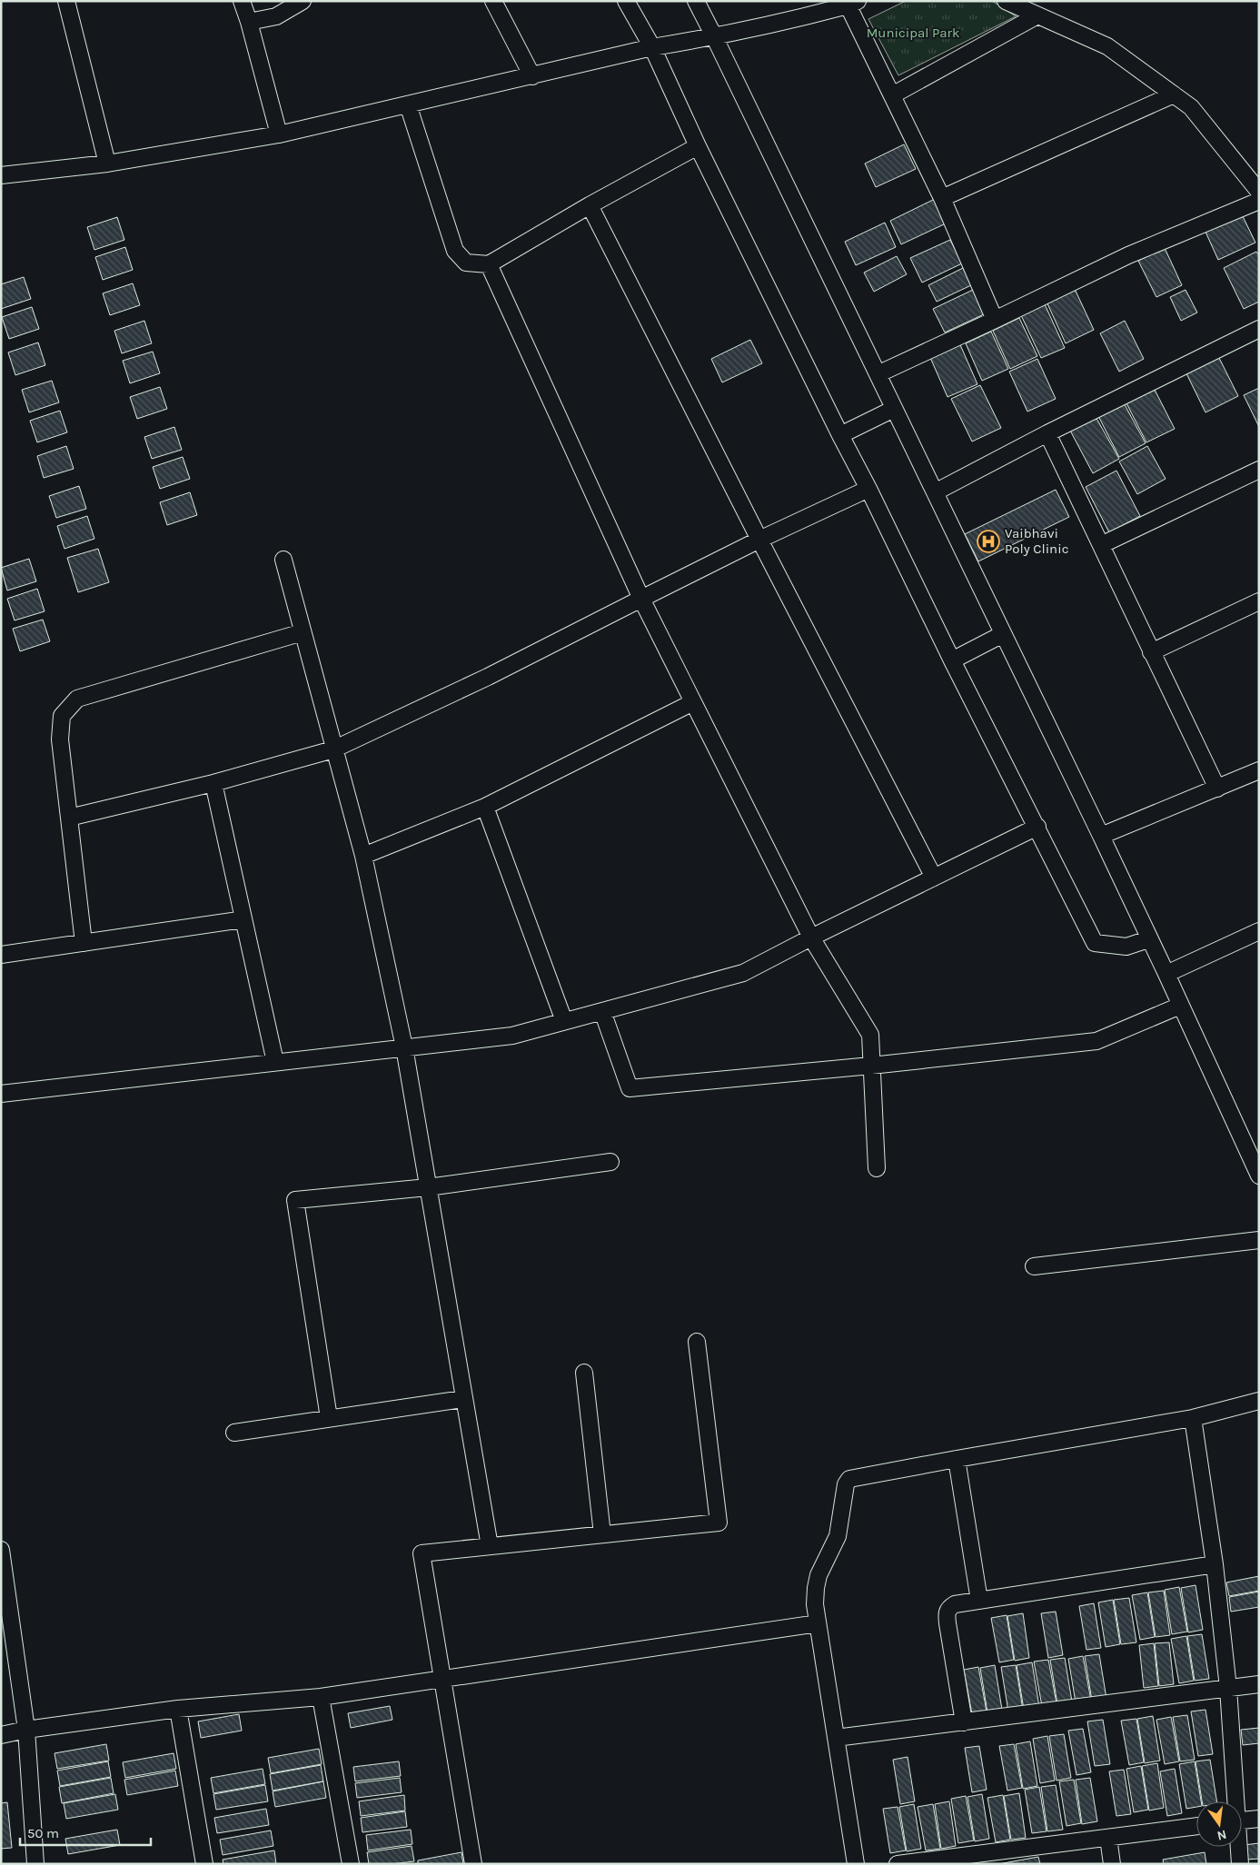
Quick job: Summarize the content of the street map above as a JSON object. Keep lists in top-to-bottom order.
{
  "parks": ["Municipal Park"],
  "places": {
    "hospital": ["Vaibhavi Poly Clinic"]
  },
  "scale_bar": "50 m",
  "north": "bottom"
}
